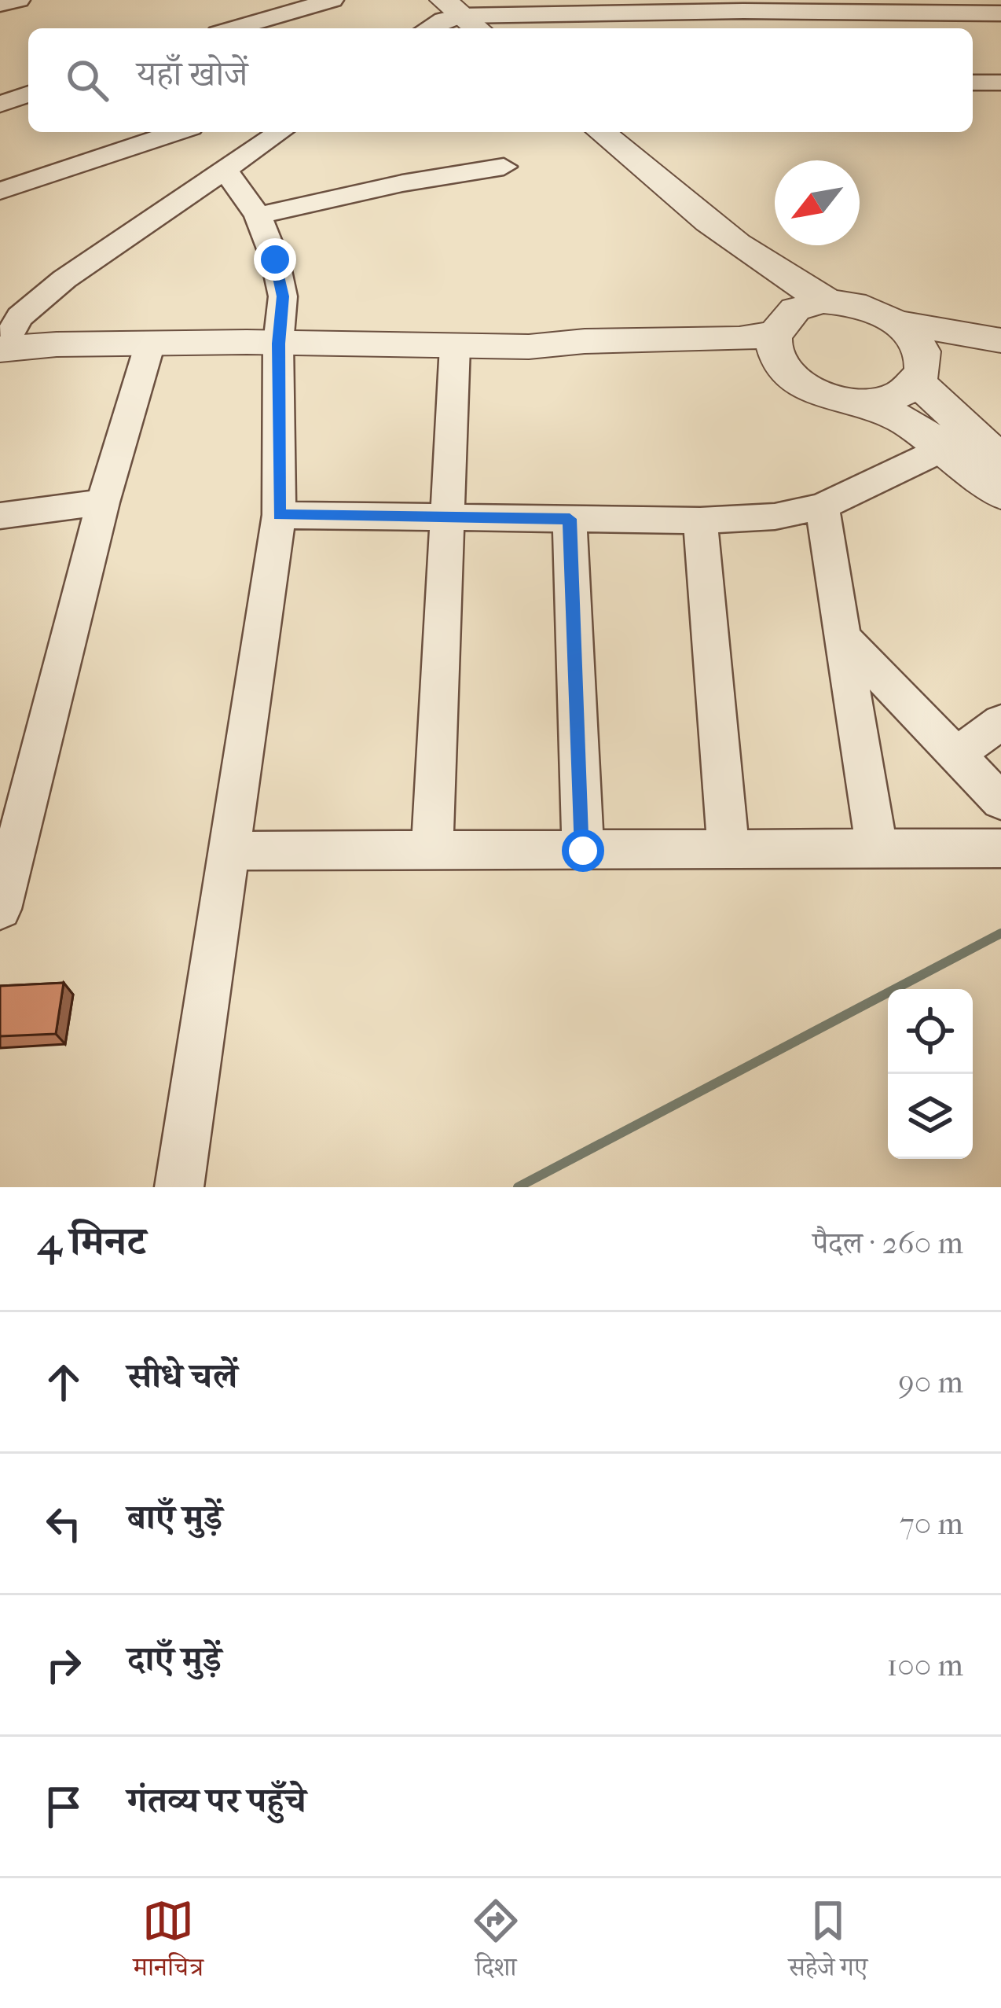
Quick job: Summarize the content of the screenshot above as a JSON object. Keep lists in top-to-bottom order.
{
  "north": "bottom left",
  "page": {
    "search": "यहाँ खोजें",
    "heading": ["4 मिनट", "पैदल · 260 m"],
    "list": [
      ["सीधे चलें", "90 m"],
      ["बाएँ मुड़ें", "70 m"],
      ["दाएँ मुड़ें", "100 m"],
      "गंतव्य पर पहुँचे"
    ],
    "nav": ["मानचित्र", "दिशा", "सहेजे गए"]
  }
}
